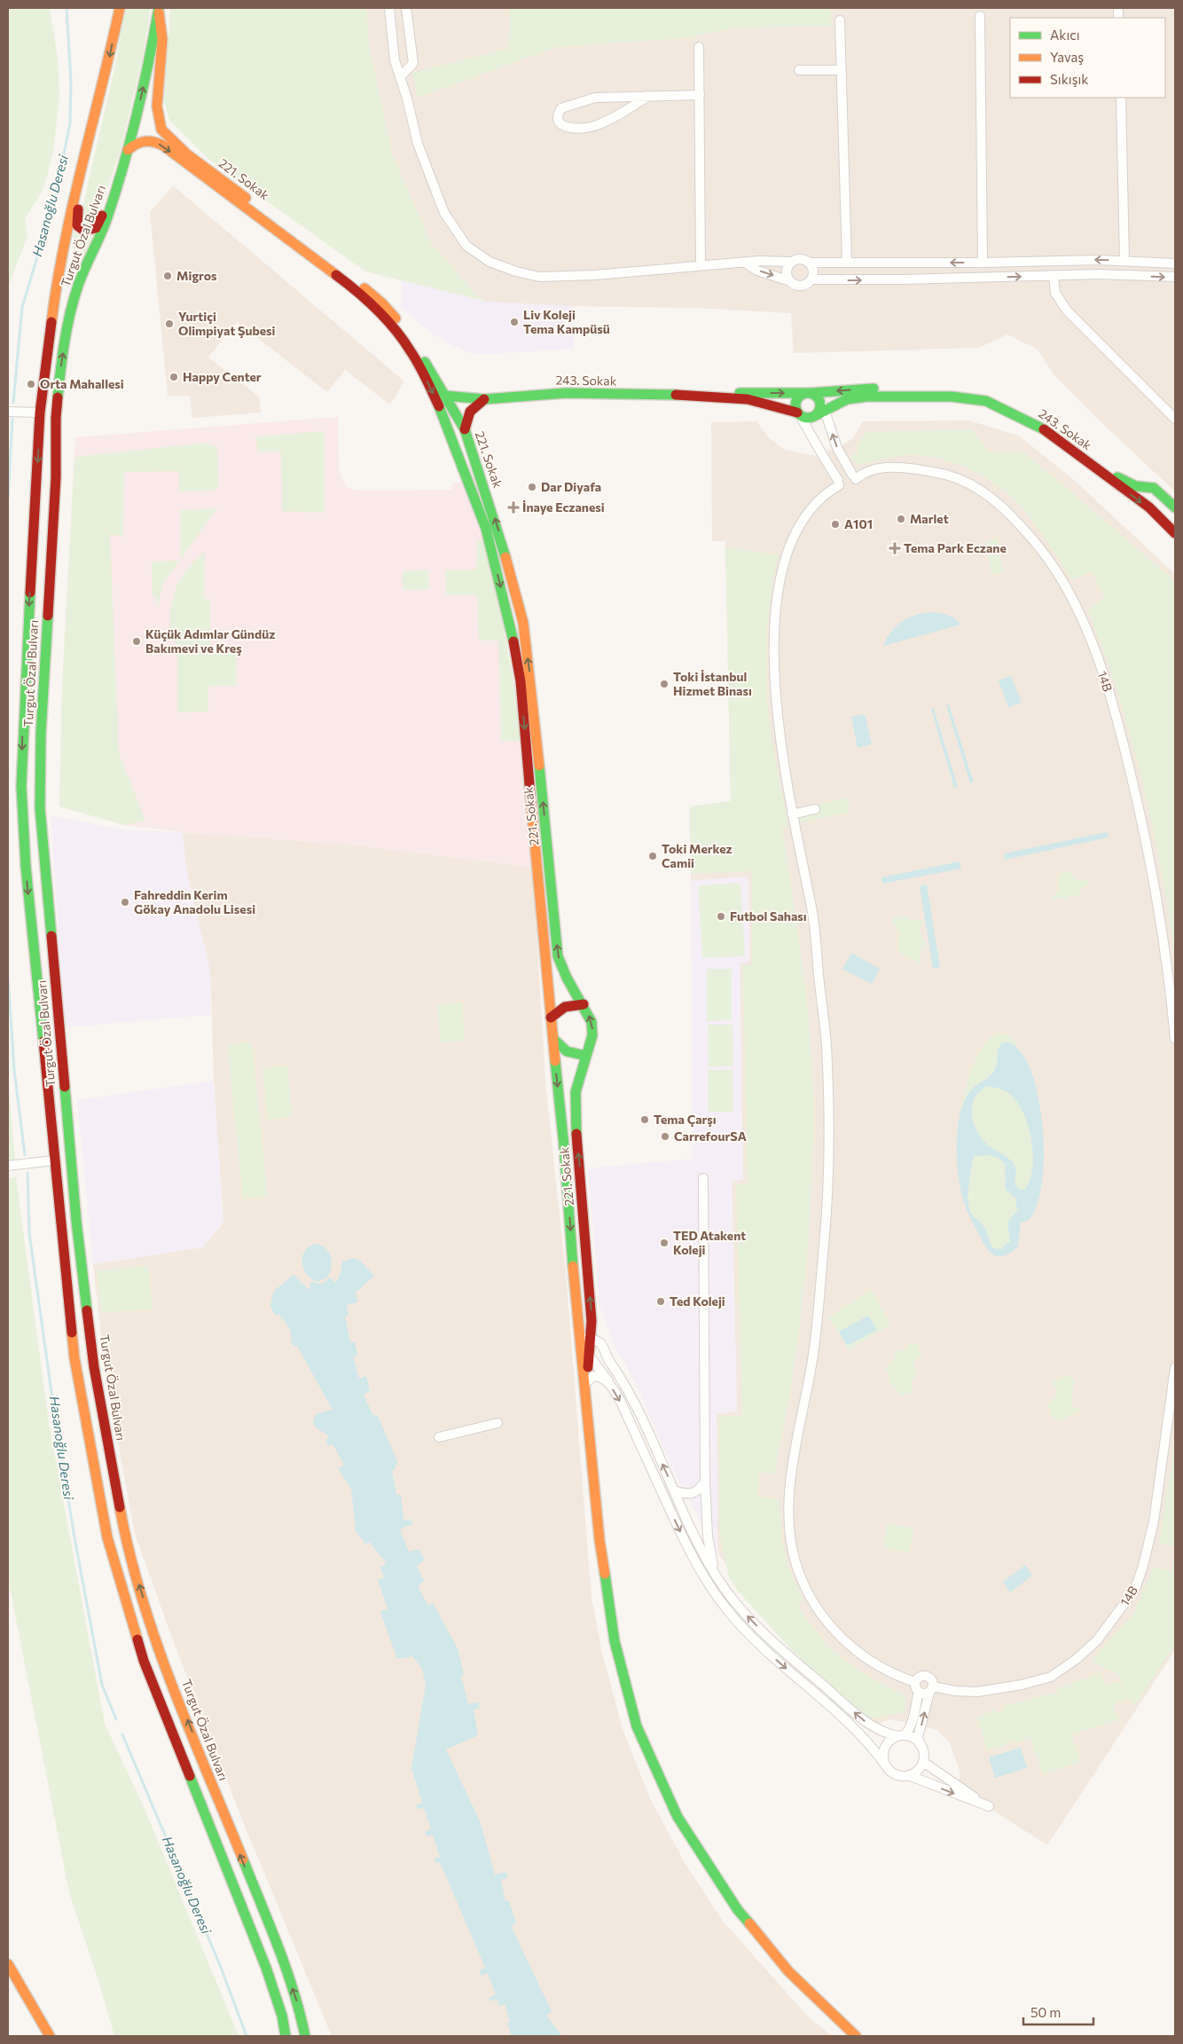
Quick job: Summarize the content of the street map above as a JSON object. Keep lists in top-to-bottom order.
{
  "streets": {
    "street": [
      "221. Sokak",
      "Turgut Özal Bulvarı",
      "243. Sokak",
      "14B"
    ]
  },
  "crossings": [
    ["221. Sokak", "Turgut Özal Bulvarı"],
    ["221. Sokak", "243. Sokak"],
    ["243. Sokak", "14B"]
  ],
  "one_way": ["14B"],
  "water": ["Hasanoğlu Deresi"],
  "places": {
    "other": [
      "Migros",
      "Liv Koleji Tema Kampüsü",
      "Yurtiçi Olimpiyat Şubesi",
      "Happy Center",
      "Orta Mahallesi",
      "Dar Diyafa",
      "Marlet",
      "A101",
      "Küçük Adımlar Gündüz Bakımevi ve Kreş",
      "Toki İstanbul Hizmet Binası",
      "Toki Merkez Camii",
      "Fahreddin Kerim Gökay Anadolu Lisesi",
      "Futbol Sahası",
      "Tema Çarşı",
      "CarrefourSA",
      "TED Atakent Koleji",
      "Ted Koleji"
    ],
    "health": ["İnaye Eczanesi", "Tema Park Eczane"]
  },
  "legend": ["Akıcı", "Yavaş", "Sıkışık"],
  "scale_bar": "50 m"
}
